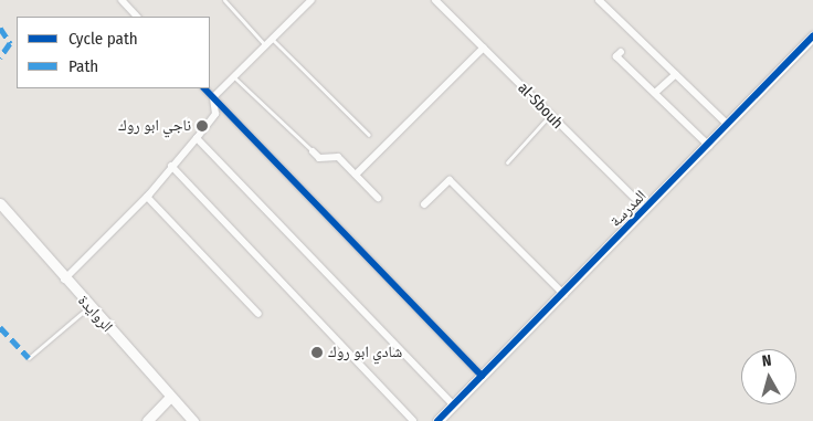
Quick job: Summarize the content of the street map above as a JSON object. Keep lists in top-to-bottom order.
{
  "streets": {
    "street": ["al-Sbouh", "المدرسة", "الروايدة"]
  },
  "crossings": [
    ["al-Sbouh", "المدرسة"]
  ],
  "places": ["ناجي ابو روك", "شادي ابو روك"],
  "legend": ["Cycle path", "Path"],
  "north": "top"
}
